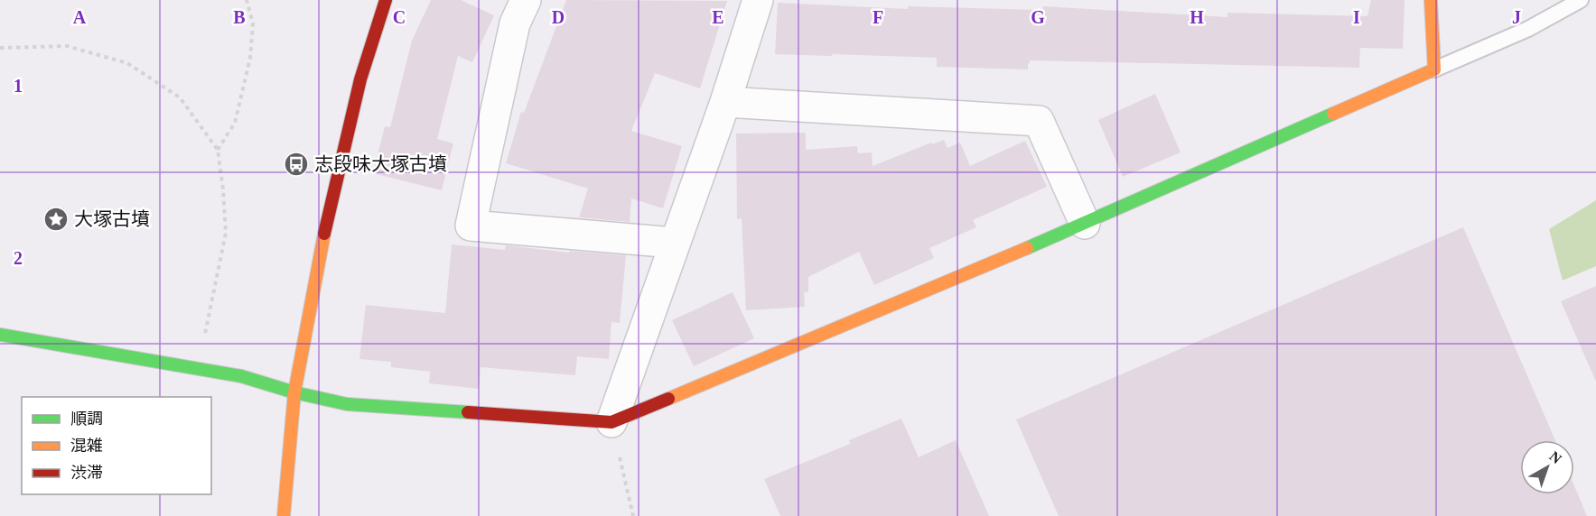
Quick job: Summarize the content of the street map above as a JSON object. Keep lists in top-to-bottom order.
{
  "places": {
    "bus stop": ["志段味大塚古墳"],
    "place": ["大塚古墳"]
  },
  "legend": ["順調", "混雑", "渋滞"],
  "north": "top right",
  "grid": {
    "columns": [
      "A",
      "B",
      "C",
      "D",
      "E",
      "F",
      "G",
      "H",
      "I",
      "J"
    ],
    "rows": ["1", "2"]
  }
}
